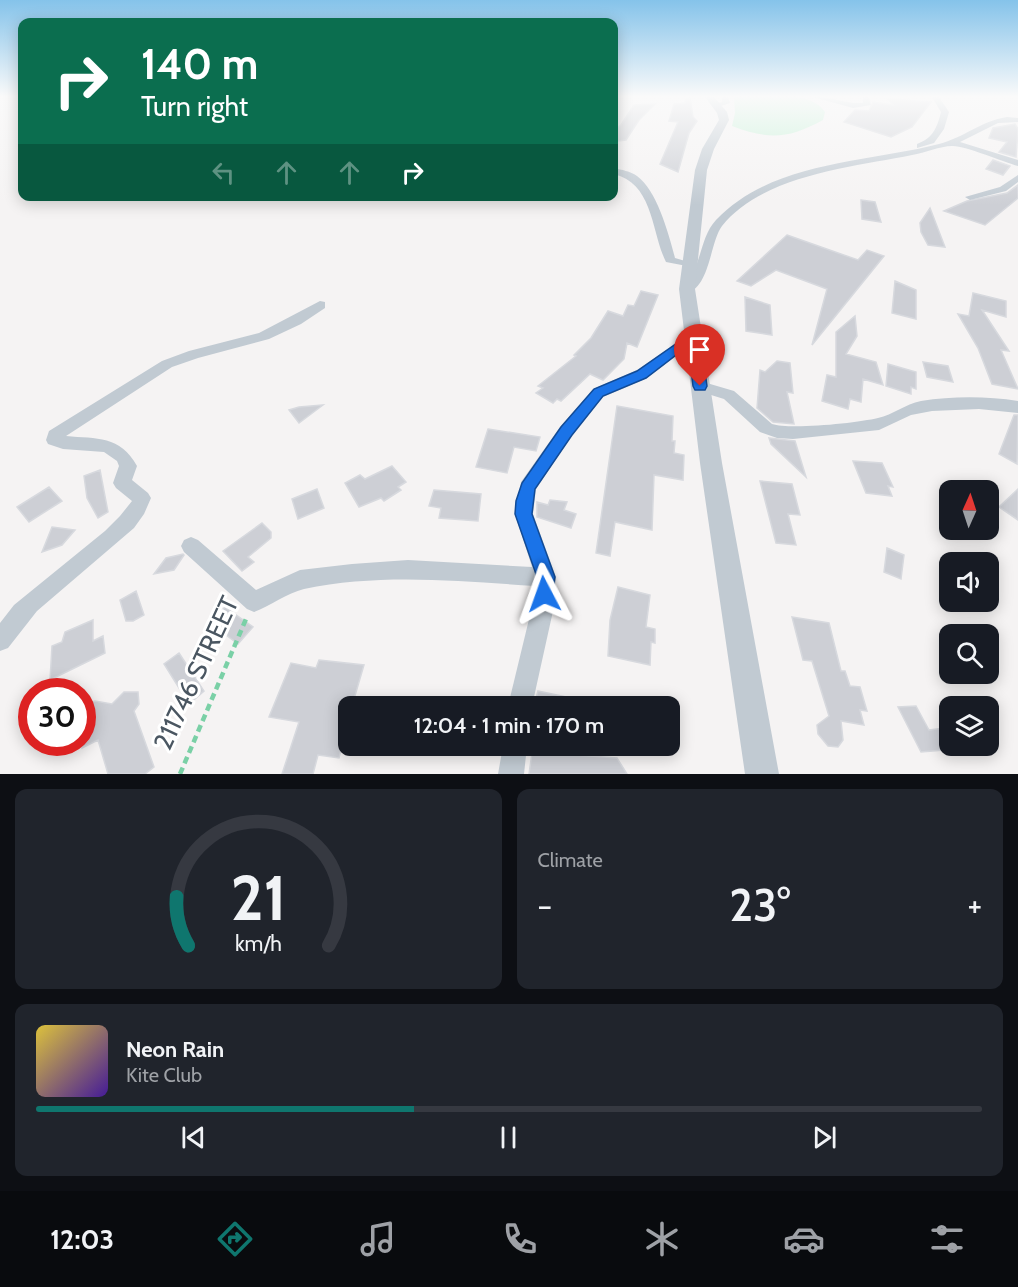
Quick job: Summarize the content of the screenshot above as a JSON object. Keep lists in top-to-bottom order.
{
  "streets": {
    "street": ["211746 STREET"]
  },
  "north": "top",
  "page": {
    "turn": ["140 m", "Turn right"],
    "limit": "30",
    "trip": "12:04 · 1 min · 170 m",
    "tile": "Climate",
    "heat": ["−", "23°", "+"],
    "song": ["Neon Rain", "Kite Club"],
    "tabs": "12:03",
    "gauge": ["21", "km/h"]
  }
}
